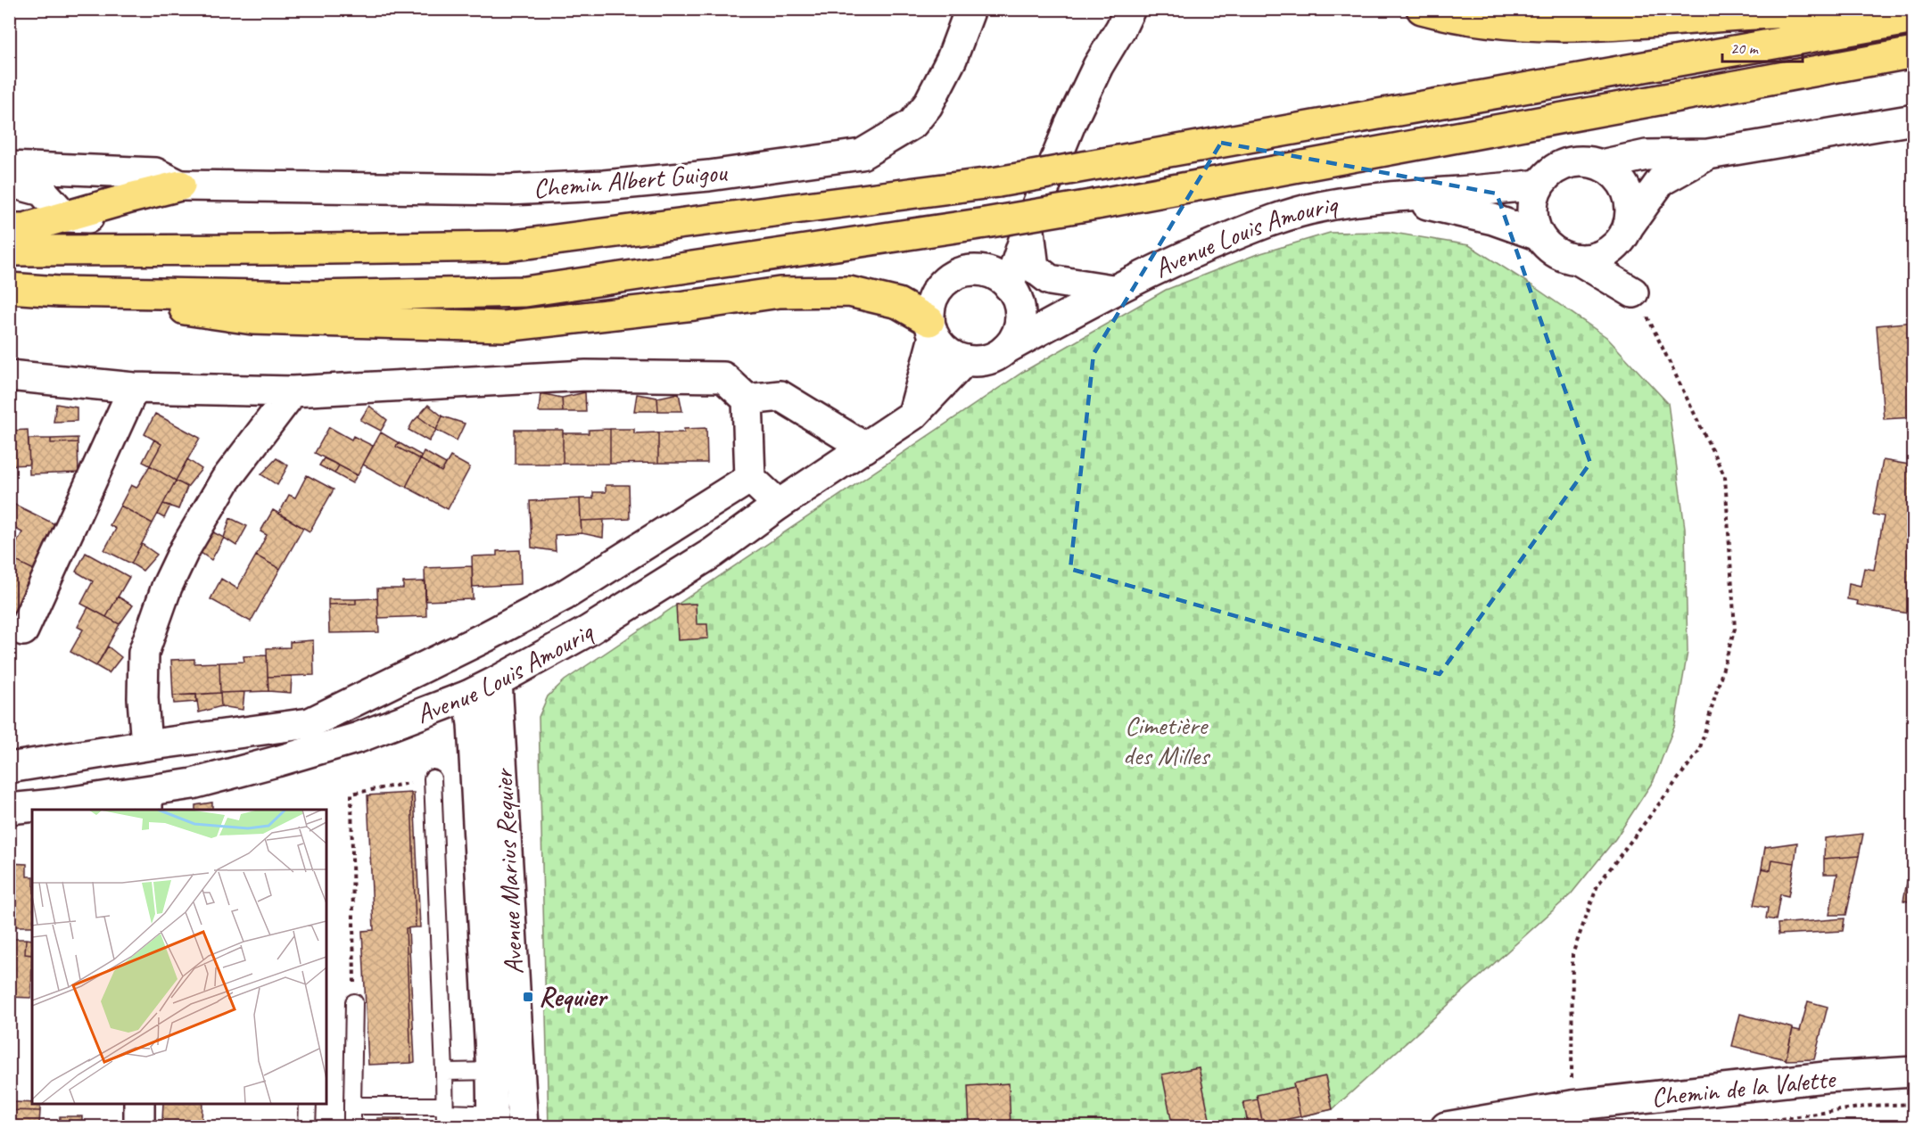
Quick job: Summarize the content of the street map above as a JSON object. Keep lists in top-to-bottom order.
{
  "streets": {
    "street": [
      "Chemin Albert Guigou",
      "Avenue Louis Amouriq",
      "Avenue Marius Requier",
      "Chemin de la Valette"
    ]
  },
  "crossings": [
    ["Avenue Louis Amouriq", "Avenue Marius Requier"]
  ],
  "parks": ["Cimetière des Milles"],
  "places": {
    "transit": ["Requier"]
  },
  "scale_bar": "20 m"
}
